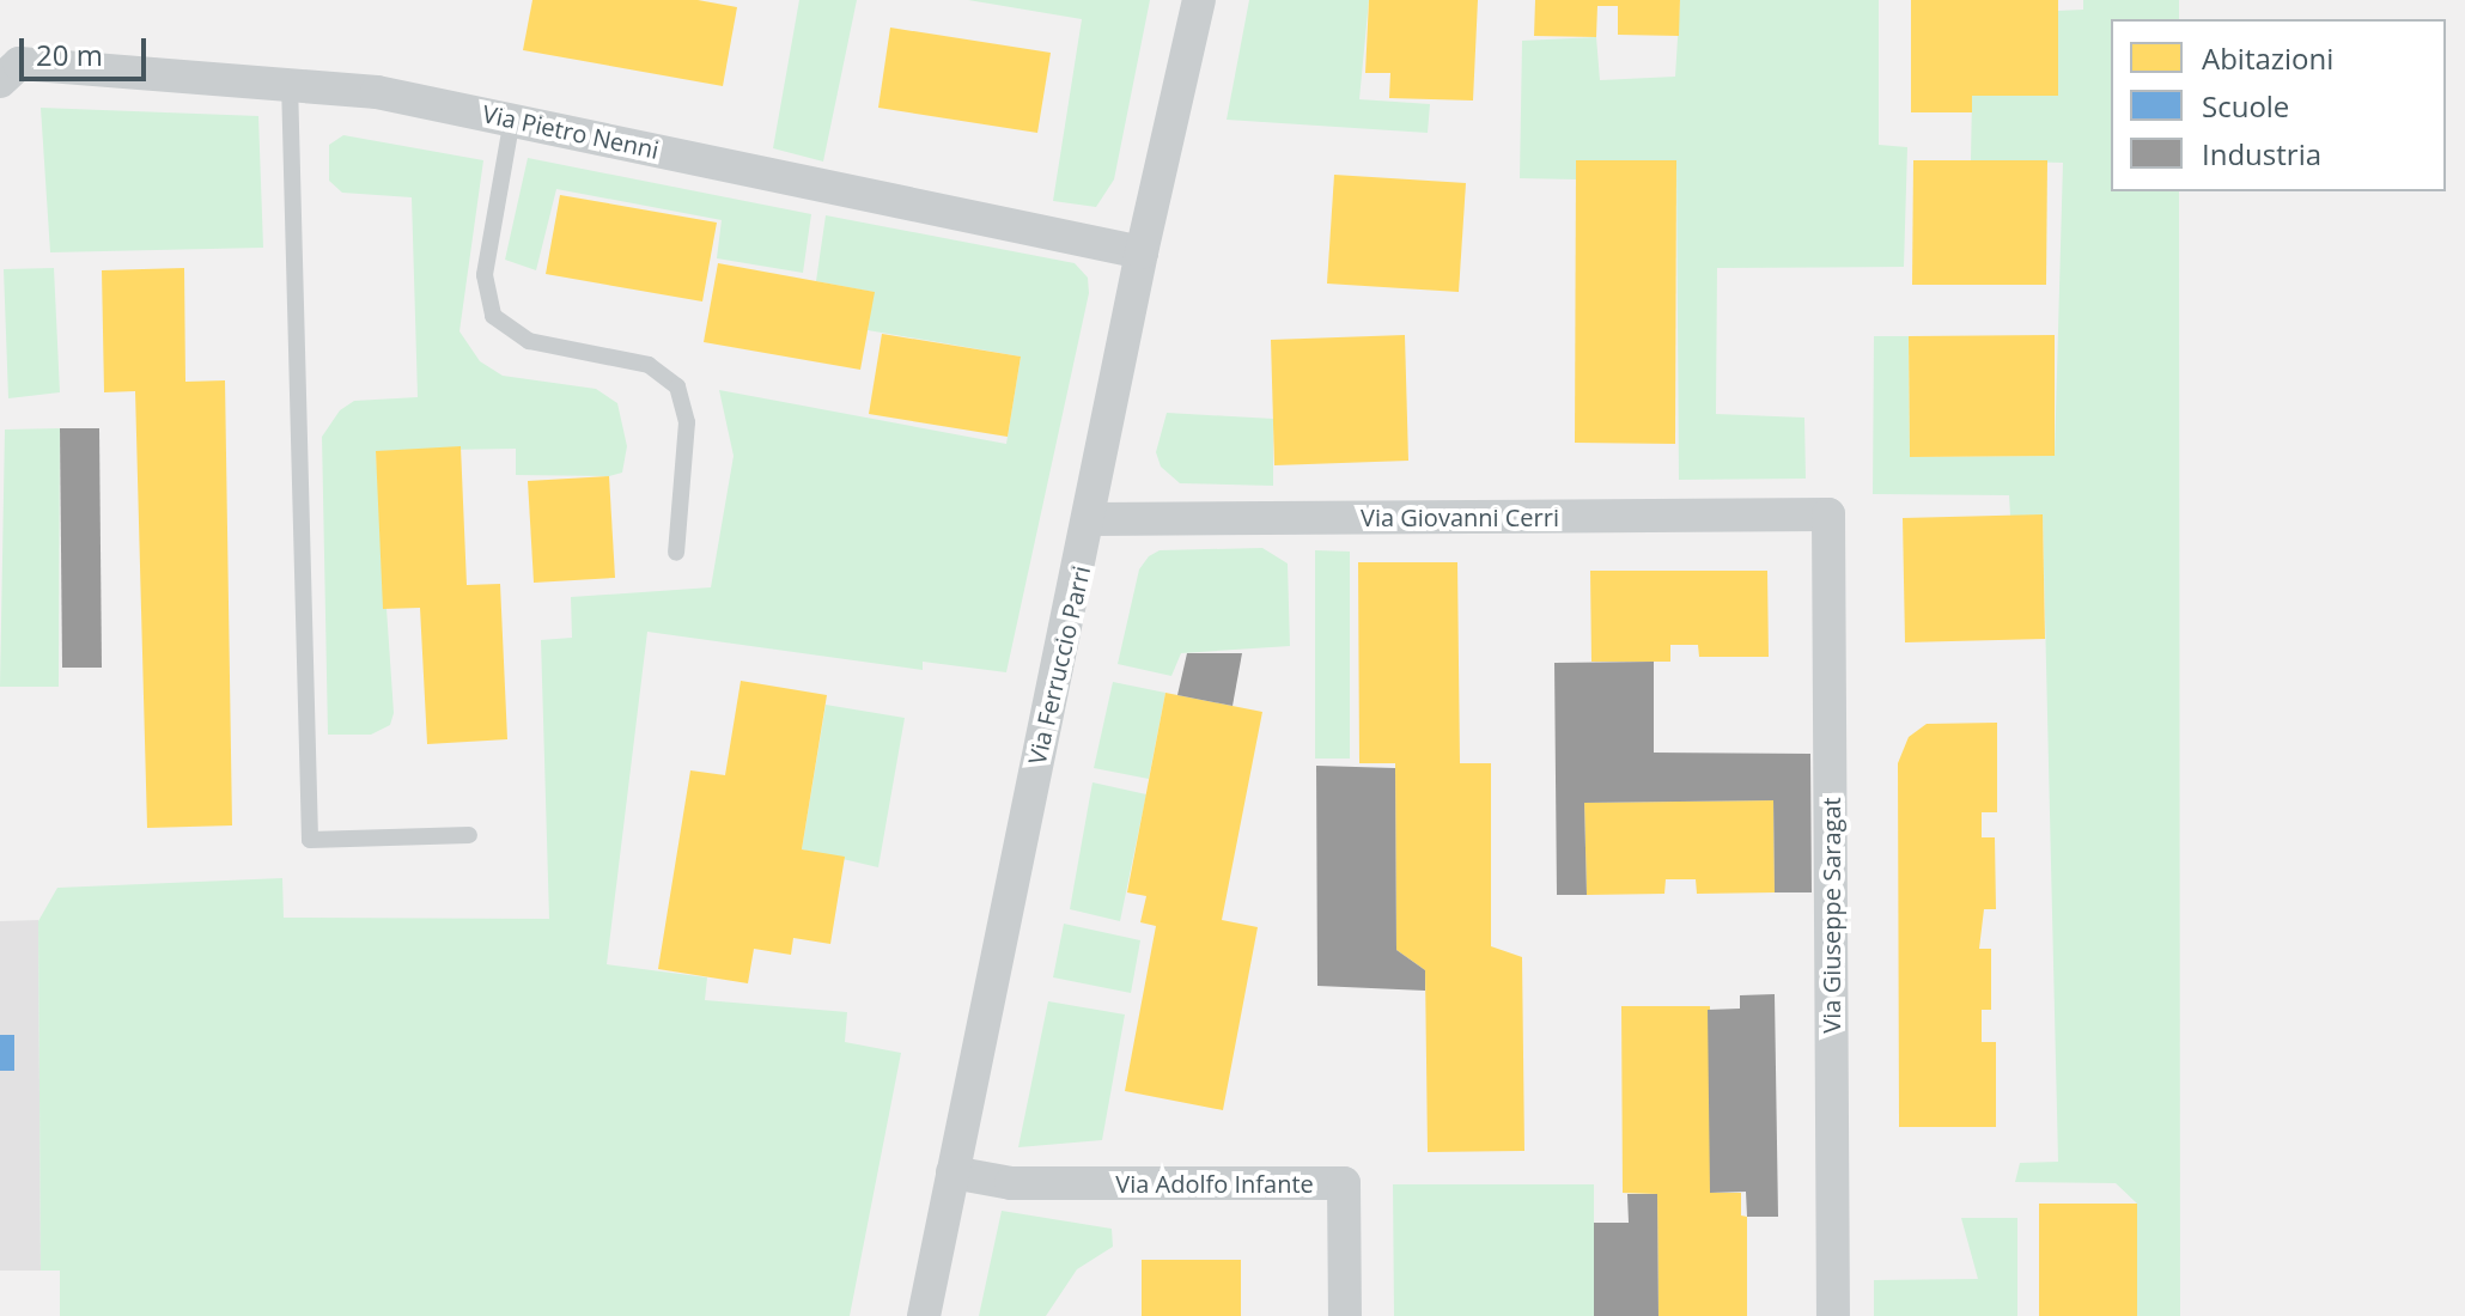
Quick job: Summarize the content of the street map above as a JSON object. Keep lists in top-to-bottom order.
{
  "streets": {
    "street": [
      "Via Pietro Nenni",
      "Via Giovanni Cerri",
      "Via Ferruccio Parri",
      "Via Giuseppe Saragat",
      "Via Adolfo Infante"
    ]
  },
  "crossings": [
    ["Via Pietro Nenni", "Via Ferruccio Parri"],
    ["Via Giovanni Cerri", "Via Ferruccio Parri"],
    ["Via Giovanni Cerri", "Via Giuseppe Saragat"],
    ["Via Ferruccio Parri", "Via Adolfo Infante"]
  ],
  "legend": ["Abitazioni", "Scuole", "Industria"],
  "scale_bar": "20 m"
}
